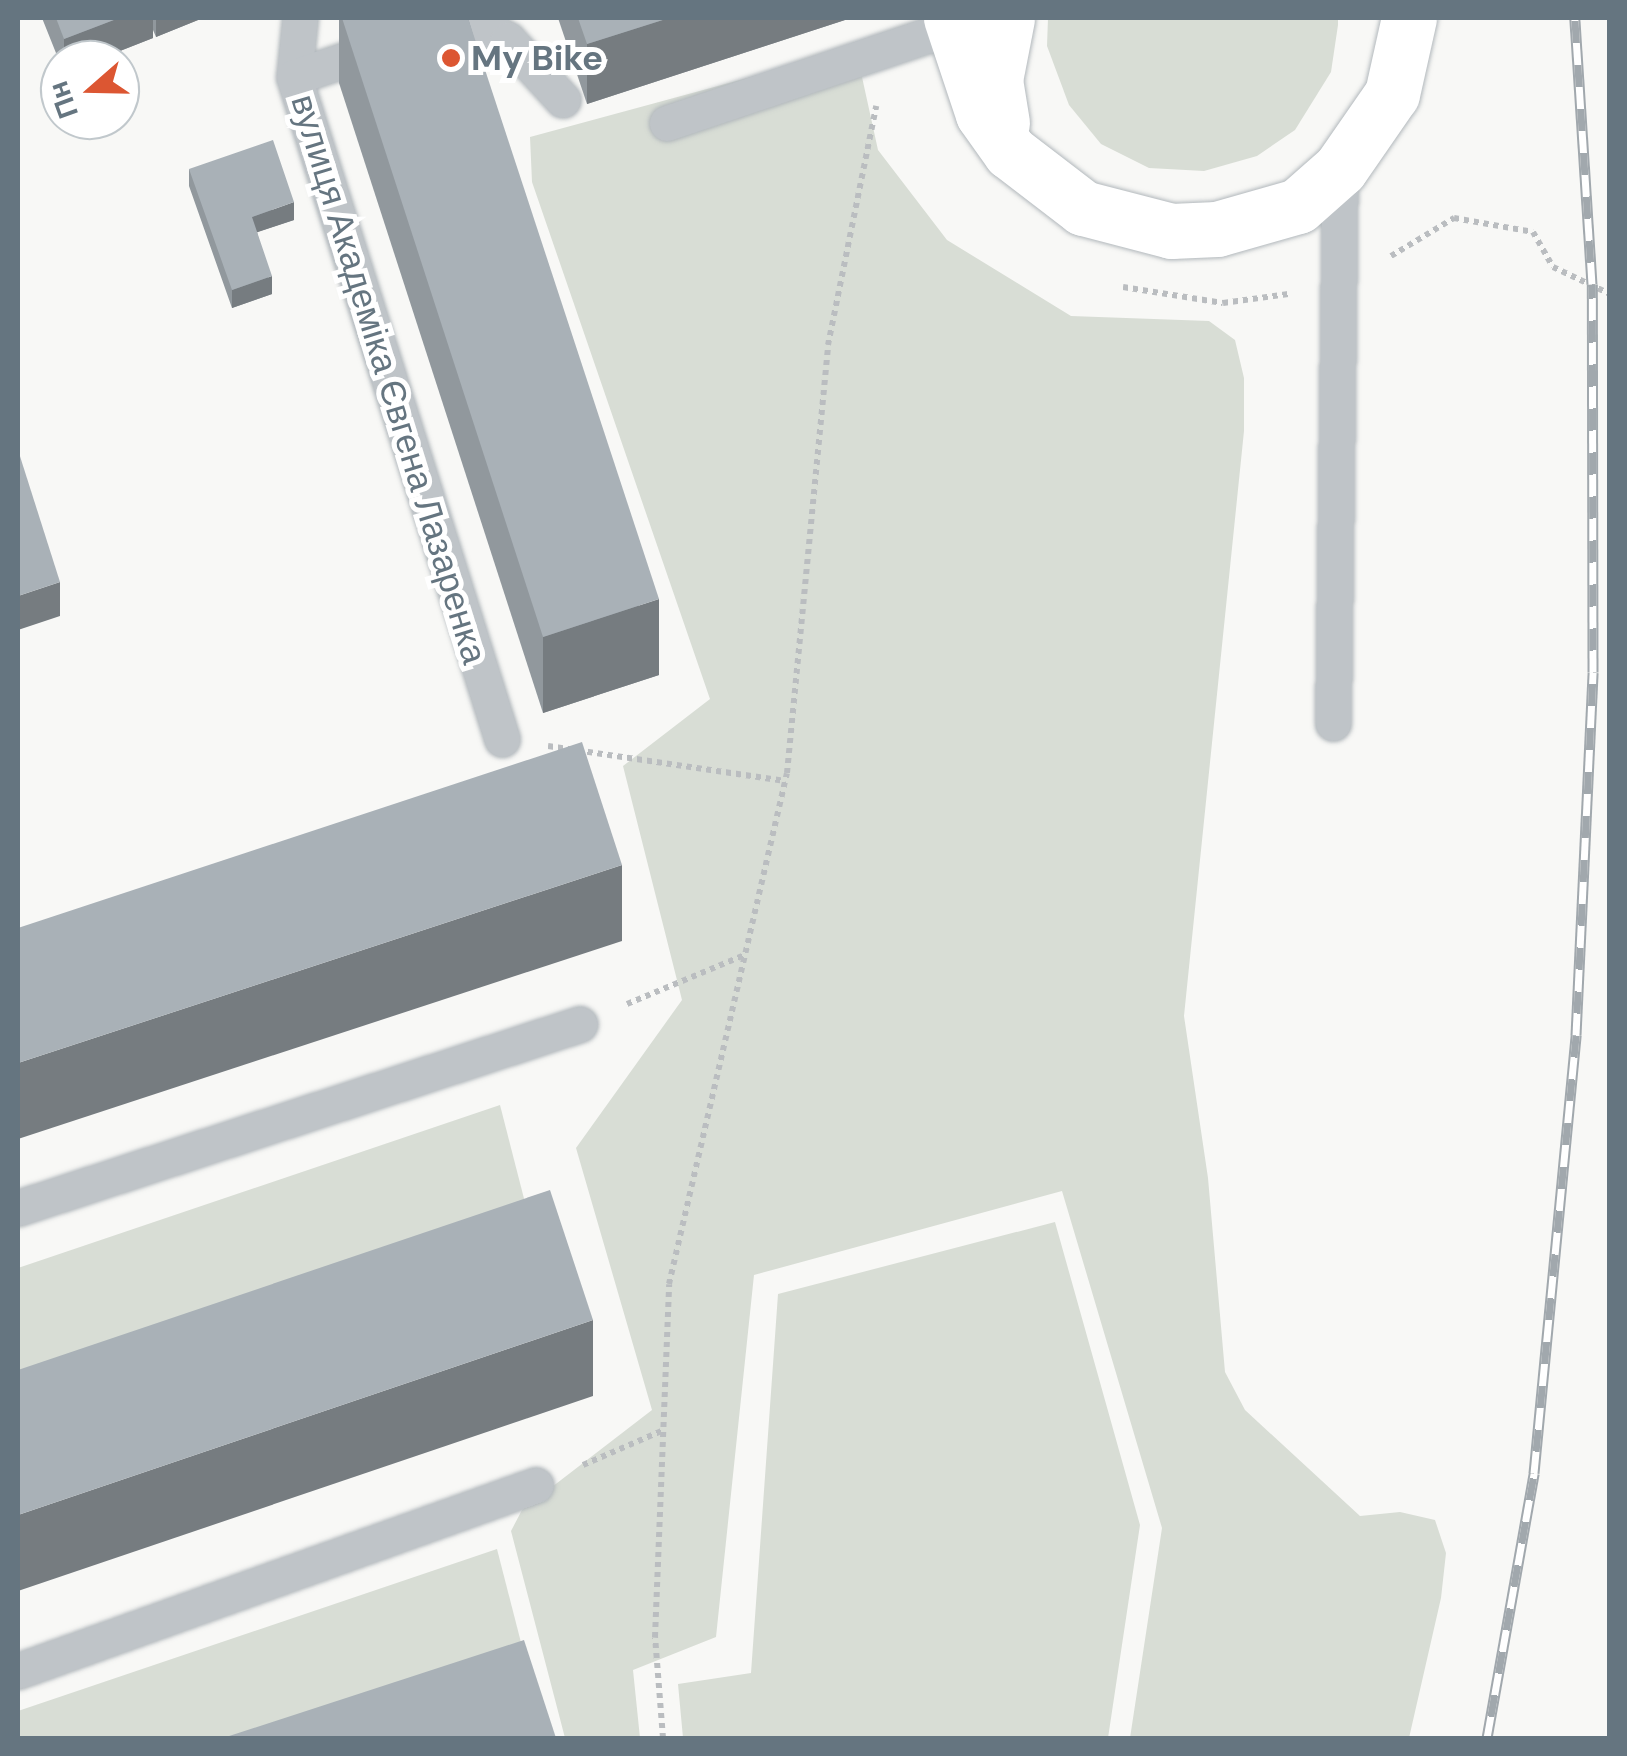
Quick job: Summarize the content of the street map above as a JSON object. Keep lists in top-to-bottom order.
{
  "streets": {
    "lane": ["вулиця Академіка Євгена Лазаренка"]
  },
  "places": ["My Bike"],
  "north": "left"
}
